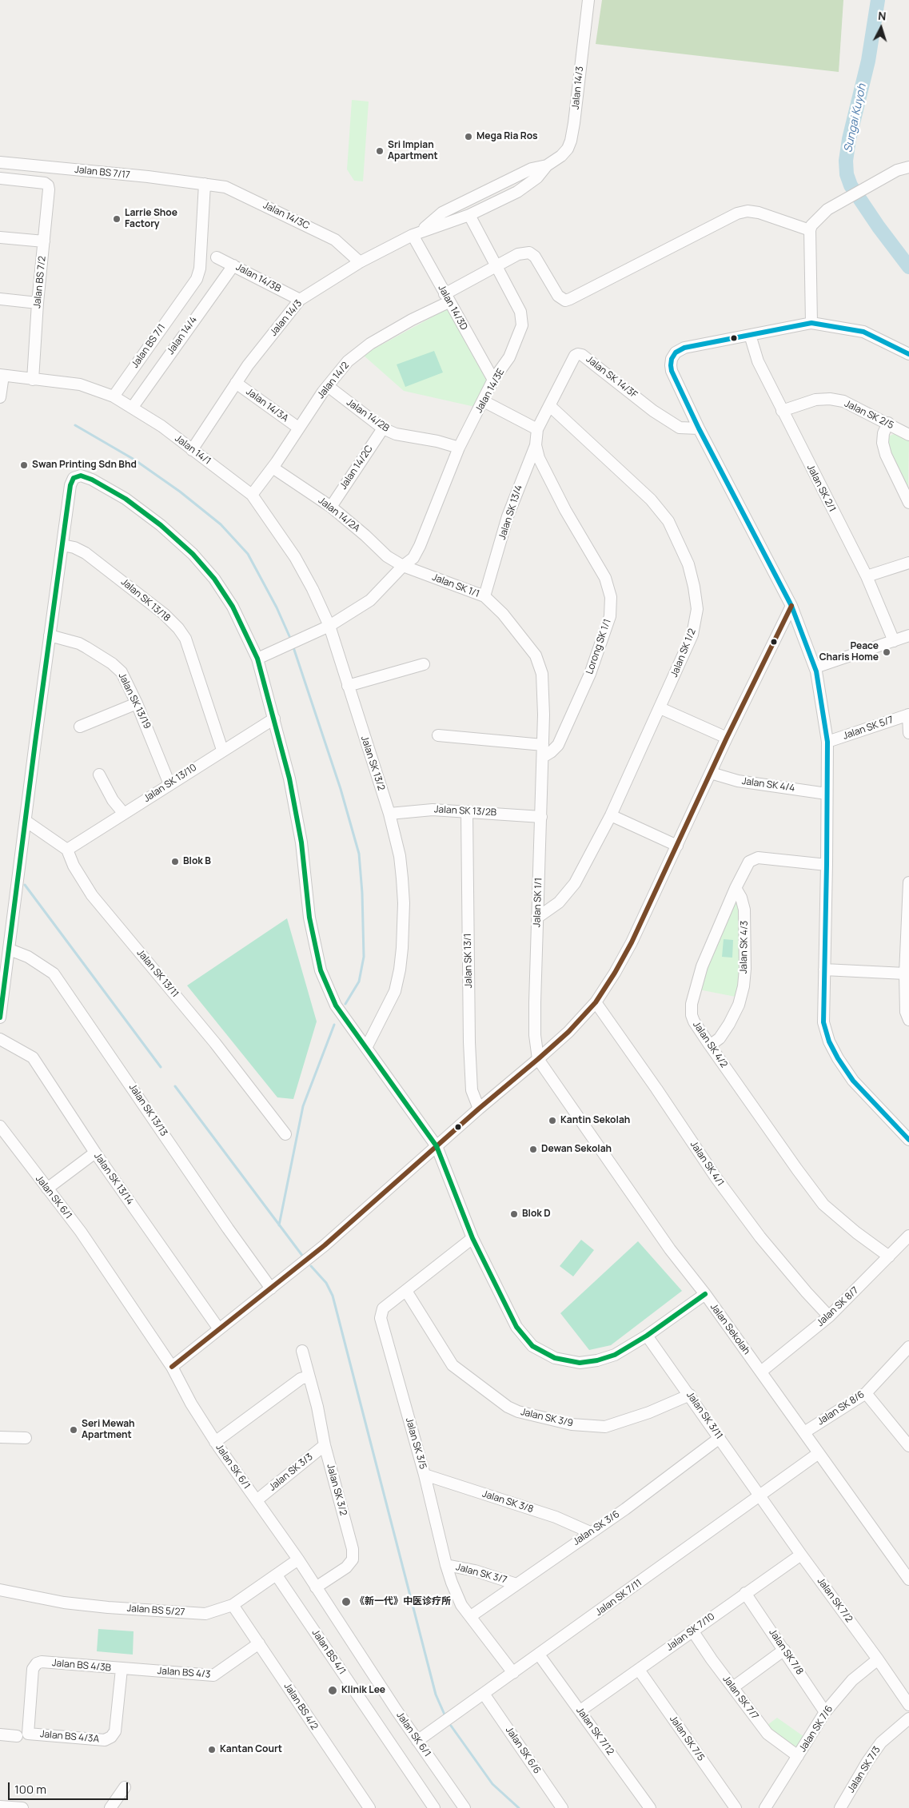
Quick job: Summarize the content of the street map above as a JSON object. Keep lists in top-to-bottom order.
{
  "streets": {
    "street": [
      "Jalan 14/3",
      "Jalan BS 7/17",
      "Jalan 14/3C",
      "Jalan 14/3B",
      "Jalan BS 7/2",
      "Jalan 14/3D",
      "Jalan 14/4",
      "Jalan BS 7/1",
      "Jalan SK 14/3F",
      "Jalan 14/2",
      "Jalan 14/3E",
      "Jalan 14/3A",
      "Jalan SK 2/5",
      "Jalan 14/2B",
      "Jalan 14/1",
      "Jalan 14/2C",
      "Jalan SK 2/1",
      "Jalan SK 13/4",
      "Jalan 14/2A",
      "Jalan SK 1/1",
      "Jalan SK 13/18",
      "Lorong SK 1/1",
      "Jalan SK 1/2",
      "Jalan SK 13/19",
      "Jalan SK 5/7",
      "Jalan SK 13/2",
      "Jalan SK 13/10",
      "Jalan SK 4/4",
      "Jalan SK 13/2B",
      "Jalan SK 4/3",
      "Jalan SK 13/1",
      "Jalan SK 13/11",
      "Jalan SK 4/2",
      "Jalan SK 13/13",
      "Jalan SK 4/1",
      "Jalan SK 13/14",
      "Jalan SK 6/1",
      "Jalan SK 8/7",
      "Jalan Sekolah",
      "Jalan SK 8/6",
      "Jalan SK 3/11",
      "Jalan SK 3/9",
      "Jalan SK 3/5",
      "Jalan SK 3/3",
      "Jalan SK 3/2",
      "Jalan SK 3/8",
      "Jalan SK 3/6",
      "Jalan SK 3/7",
      "Jalan SK 7/11",
      "Jalan SK 7/2",
      "Jalan BS 5/27",
      "Jalan SK 7/10",
      "Jalan BS 4/1",
      "Jalan SK 7/8",
      "Jalan BS 4/3B",
      "Jalan BS 4/3",
      "Jalan SK 7/7",
      "Jalan BS 4/2",
      "Jalan SK 7/6",
      "Jalan SK 7/12",
      "Jalan BS 4/3A",
      "Jalan SK 7/5",
      "Jalan SK 6/6",
      "Jalan SK 7/3"
    ]
  },
  "crossings": [
    ["Jalan 14/3", "Jalan 14/3C"],
    ["Jalan 14/3", "Jalan 14/3B"],
    ["Jalan 14/3", "Jalan 14/3D"],
    ["Jalan 14/3", "Jalan 14/3E"],
    ["Jalan 14/3", "Jalan 14/3A"],
    ["Jalan 14/3", "Jalan 14/1"],
    ["Jalan BS 7/17", "Jalan 14/3C"],
    ["Jalan BS 7/17", "Jalan BS 7/1"],
    ["Jalan 14/3C", "Jalan BS 7/1"],
    ["Jalan 14/3B", "Jalan 14/4"],
    ["Jalan 14/3D", "Jalan 14/2"],
    ["Jalan 14/3D", "Jalan 14/3E"],
    ["Jalan 14/4", "Jalan 14/1"],
    ["Jalan BS 7/1", "Jalan 14/1"],
    ["Jalan SK 14/3F", "Jalan SK 13/4"],
    ["Jalan SK 14/3F", "Jalan SK 1/2"],
    ["Jalan 14/2", "Jalan 14/3E"],
    ["Jalan 14/2", "Jalan 14/3A"],
    ["Jalan 14/2", "Jalan 14/2B"],
    ["Jalan 14/2", "Jalan 14/1"],
    ["Jalan 14/2", "Jalan 14/2A"],
    ["Jalan 14/2", "Jalan SK 13/2"],
    ["Jalan 14/3E", "Jalan 14/2B"],
    ["Jalan 14/3E", "Jalan 14/2A"],
    ["Jalan 14/3E", "Jalan SK 1/1"],
    ["Jalan SK 2/5", "Jalan SK 2/1"],
    ["Jalan 14/2B", "Jalan 14/2C"],
    ["Jalan 14/1", "Jalan SK 13/2"],
    ["Jalan 14/2C", "Jalan 14/2A"],
    ["Jalan SK 13/4", "Jalan SK 1/1"],
    ["Jalan SK 13/4", "Lorong SK 1/1"],
    ["Jalan 14/2A", "Jalan SK 1/1"],
    ["Jalan SK 1/1", "Lorong SK 1/1"],
    ["Jalan SK 1/1", "Jalan SK 1/2"],
    ["Jalan SK 1/1", "Jalan SK 13/2B"],
    ["Jalan SK 1/1", "Jalan Sekolah"],
    ["Jalan SK 13/18", "Jalan SK 13/10"],
    ["Jalan SK 13/19", "Jalan SK 13/10"],
    ["Jalan SK 13/2", "Jalan SK 13/2B"],
    ["Jalan SK 13/10", "Jalan SK 13/11"],
    ["Jalan SK 13/2B", "Jalan SK 13/1"],
    ["Jalan SK 4/3", "Jalan SK 4/2"],
    ["Jalan SK 4/2", "Jalan SK 8/7"],
    ["Jalan SK 4/1", "Jalan SK 8/7"],
    ["Jalan SK 6/1", "Jalan SK 3/3"],
    ["Jalan SK 6/1", "Jalan SK 3/2"],
    ["Jalan SK 6/1", "Jalan SK 7/11"],
    ["Jalan SK 6/1", "Jalan BS 5/27"],
    ["Jalan SK 8/7", "Jalan Sekolah"],
    ["Jalan Sekolah", "Jalan SK 8/6"],
    ["Jalan Sekolah", "Jalan SK 7/11"],
    ["Jalan SK 3/11", "Jalan SK 3/9"],
    ["Jalan SK 3/11", "Jalan SK 3/6"],
    ["Jalan SK 3/11", "Jalan SK 7/11"],
    ["Jalan SK 3/11", "Jalan SK 7/2"],
    ["Jalan SK 3/9", "Jalan SK 3/5"],
    ["Jalan SK 3/5", "Jalan SK 3/8"],
    ["Jalan SK 3/5", "Jalan SK 3/6"],
    ["Jalan SK 3/5", "Jalan SK 3/7"],
    ["Jalan SK 3/5", "Jalan SK 7/11"],
    ["Jalan SK 3/3", "Jalan SK 3/2"],
    ["Jalan SK 3/8", "Jalan SK 3/6"],
    ["Jalan SK 3/6", "Jalan SK 3/7"],
    ["Jalan SK 7/11", "Jalan SK 7/2"],
    ["Jalan SK 7/11", "Jalan SK 7/12"],
    ["Jalan SK 7/11", "Jalan SK 6/6"],
    ["Jalan SK 7/2", "Jalan SK 7/10"],
    ["Jalan SK 7/2", "Jalan SK 7/6"],
    ["Jalan BS 5/27", "Jalan BS 4/1"],
    ["Jalan BS 5/27", "Jalan BS 4/2"],
    ["Jalan SK 7/10", "Jalan SK 7/8"],
    ["Jalan SK 7/10", "Jalan SK 7/7"],
    ["Jalan SK 7/10", "Jalan SK 7/12"],
    ["Jalan SK 7/10", "Jalan SK 7/5"],
    ["Jalan SK 7/8", "Jalan SK 7/6"],
    ["Jalan BS 4/3B", "Jalan BS 4/3"],
    ["Jalan BS 4/3B", "Jalan BS 4/3A"],
    ["Jalan BS 4/3", "Jalan BS 4/2"],
    ["Jalan BS 4/3", "Jalan BS 4/3A"],
    ["Jalan SK 7/7", "Jalan SK 7/6"]
  ],
  "water": ["Sungai Kuyoh"],
  "places": [
    "Mega Ria Ros",
    "Sri Impian Apartment",
    "Larrie Shoe Factory",
    "Swan Printing Sdn Bhd",
    "Peace Charis Home",
    "Blok B",
    "Kantin Sekolah",
    "Dewan Sekolah",
    "Blok D",
    "Seri Mewah Apartment",
    "《新一代》中医诊疗所",
    "Klinik Lee",
    "Kantan Court"
  ],
  "scale_bar": "100 m",
  "north": "top"
}
